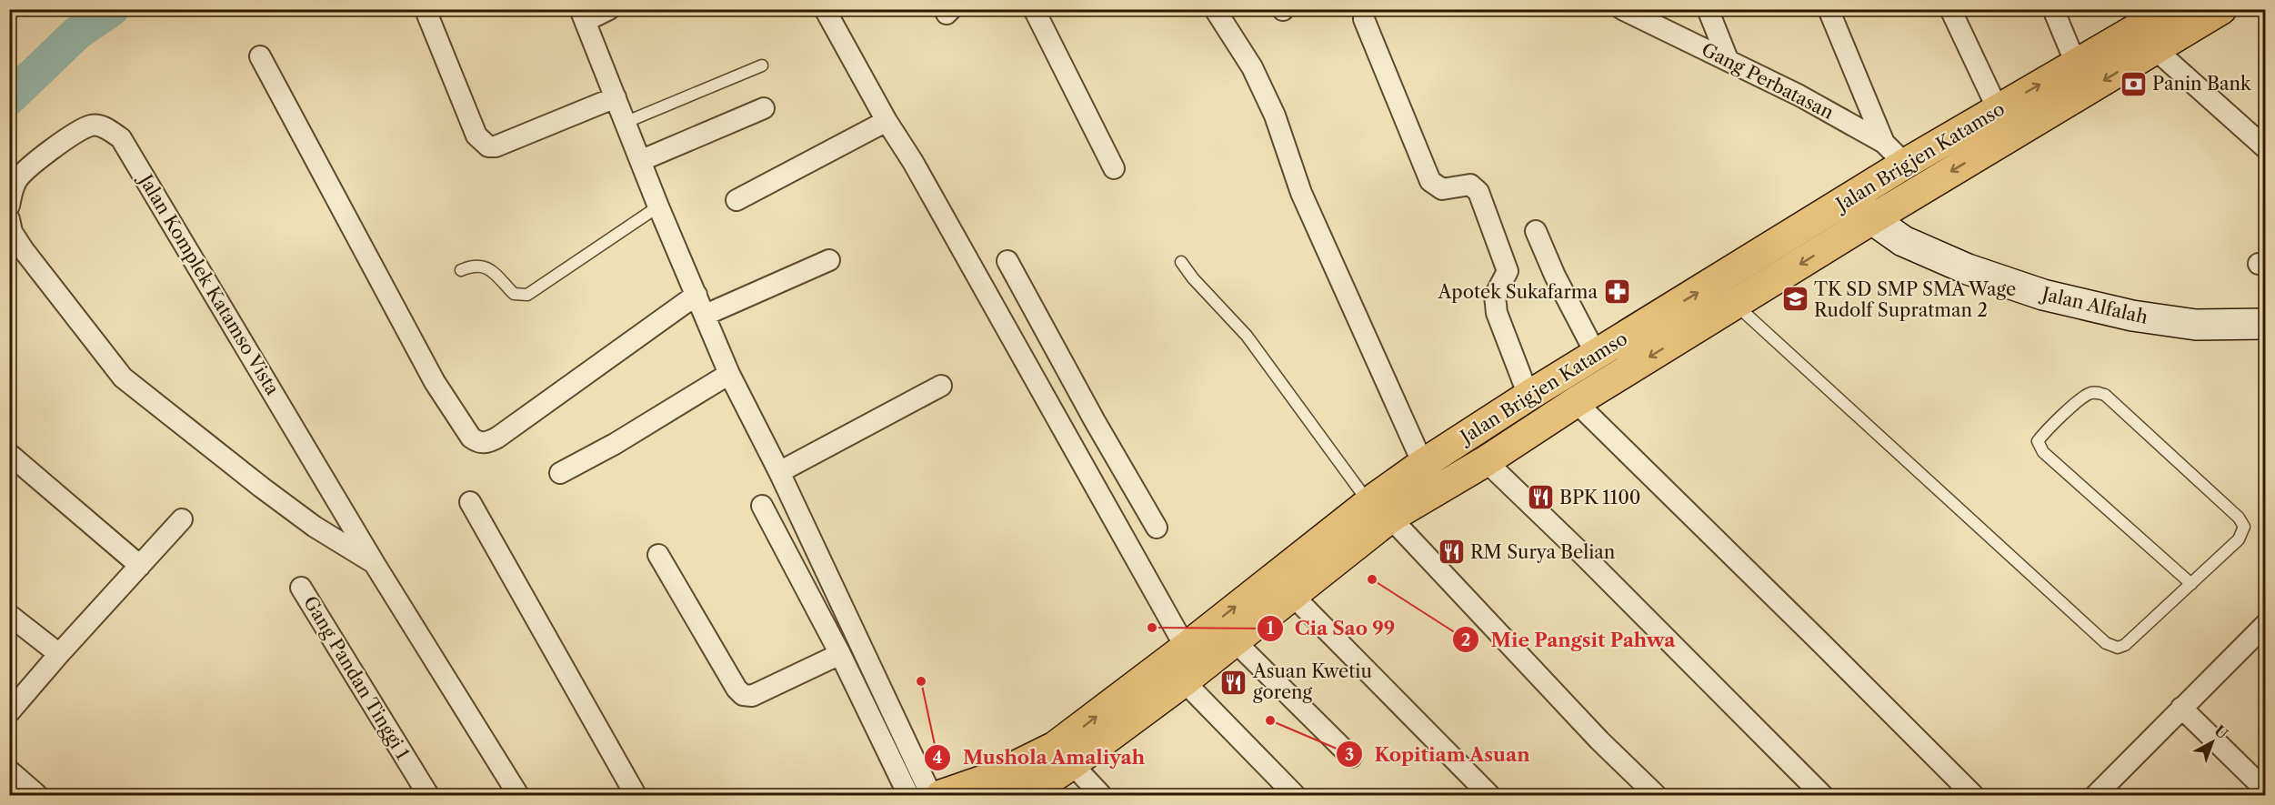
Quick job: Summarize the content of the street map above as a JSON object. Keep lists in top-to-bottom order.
{
  "streets": {
    "main road": ["Jalan Brigjen Katamso"],
    "street": [
      "Gang Perbatasan",
      "Jalan Komplek Katamso Vista",
      "Jalan Alfalah",
      "Gang Pandan Tinggi 1"
    ]
  },
  "crossings": [
    ["Gang Perbatasan", "Jalan Brigjen Katamso"],
    ["Jalan Brigjen Katamso", "Jalan Alfalah"]
  ],
  "places": {
    "bank": ["Panin Bank"],
    "pharmacy": ["Apotek Sukafarma"],
    "school or university": ["TK SD SMP SMA Wage Rudolf Supratman 2"],
    "restaurant": ["BPK 1100", "RM Surya Belian", "Asuan Kwetiu goreng"],
    "other": [
      "Mie Pangsit Pahwa",
      "Cia Sao 99",
      "Mushola Amaliyah",
      "Kopitiam Asuan"
    ]
  },
  "north": "top right"
}
